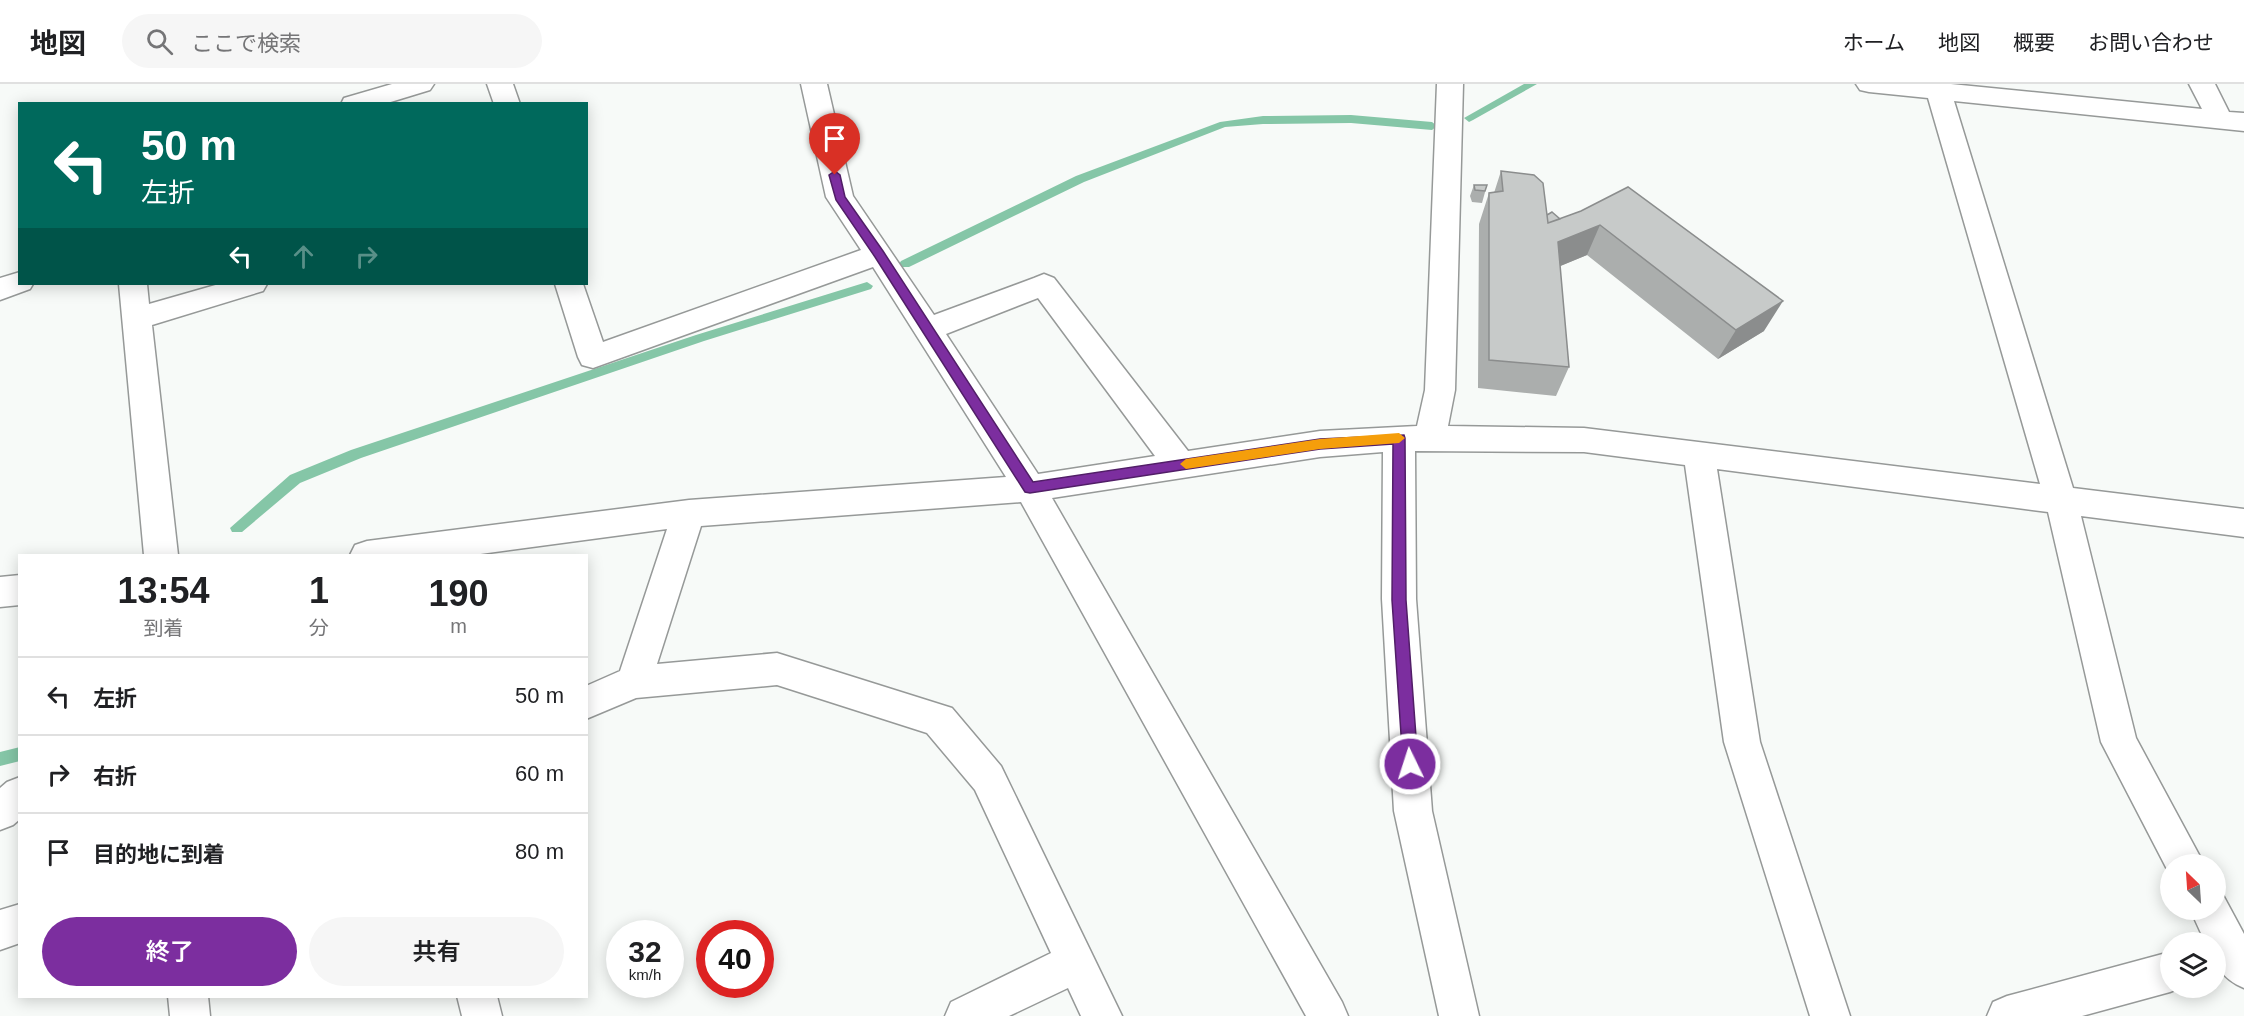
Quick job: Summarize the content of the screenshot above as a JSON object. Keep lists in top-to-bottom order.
{
  "north": "top left",
  "page": {
    "header": "地図",
    "search": "ここで検索",
    "nav": [
      "ホーム",
      "地図",
      "概要",
      "お問い合わせ"
    ],
    "turn": ["50 m", "左折"],
    "eta": [
      "13:54",
      "到着",
      "1",
      "分",
      "190",
      "m"
    ],
    "list": [
      {
        "name": "左折",
        "value": "50 m"
      },
      {
        "name": "右折",
        "value": "60 m"
      },
      {
        "name": "目的地に到着",
        "value": "80 m"
      }
    ],
    "buttons": ["終了", "共有"],
    "speed": "32 km/h",
    "limit": "40"
  }
}
